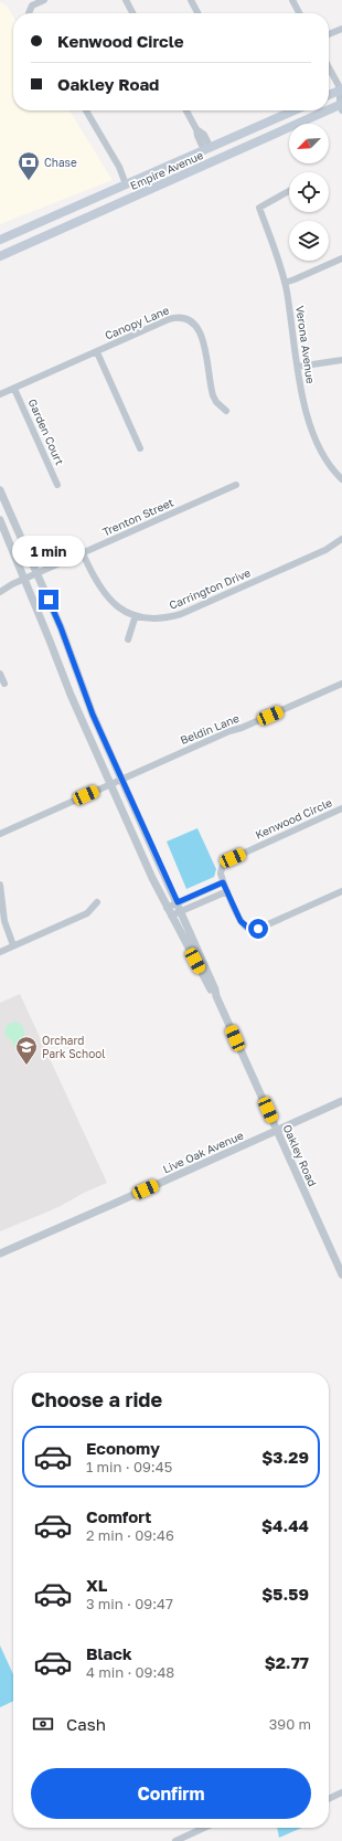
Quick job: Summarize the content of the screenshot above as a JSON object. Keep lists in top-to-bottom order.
{
  "streets": {
    "main road": ["Empire Avenue"],
    "street": [
      "Canopy Lane",
      "Verona Avenue",
      "Garden Court",
      "Trenton Street",
      "Carrington Drive",
      "Beldin Lane",
      "Kenwood Circle",
      "Live Oak Avenue",
      "Oakley Road"
    ]
  },
  "crossings": [
    ["Canopy Lane", "Garden Court"],
    ["Trenton Street", "Carrington Drive"],
    ["Trenton Street", "Oakley Road"],
    ["Beldin Lane", "Oakley Road"],
    ["Live Oak Avenue", "Oakley Road"]
  ],
  "places": {
    "bank": ["Chase"],
    "school or university": ["Orchard Park School"]
  },
  "north": "bottom left",
  "page": {
    "banner": ["Kenwood Circle", "Oakley Road"],
    "bubble": "1 min",
    "heading": "Choose a ride",
    "list": [
      {
        "name": "Economy",
        "note": "1 min · 09:45",
        "value": "$3.29"
      },
      {
        "name": "Comfort",
        "note": "2 min · 09:46",
        "value": "$4.44"
      },
      {
        "name": "XL",
        "note": "3 min · 09:47",
        "value": "$5.59"
      },
      {
        "name": "Black",
        "note": "4 min · 09:48",
        "value": "$2.77"
      }
    ],
    "pay": ["Cash", "390 m"],
    "buttons": "Confirm"
  }
}
